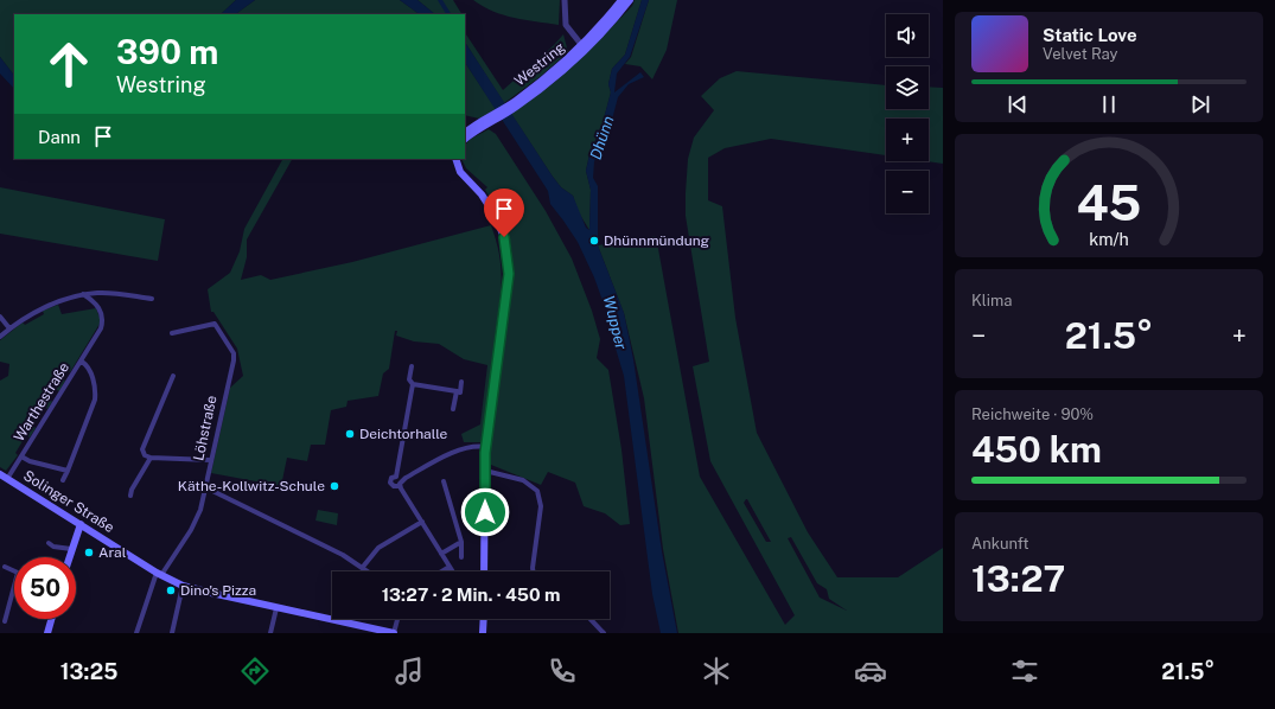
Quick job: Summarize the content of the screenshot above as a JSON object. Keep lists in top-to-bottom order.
{
  "streets": {
    "main road": ["Westring", "Solinger Straße"],
    "street": ["Warthestraße", "Löhstraße"]
  },
  "crossings": [
    ["Warthestraße", "Solinger Straße"],
    ["Löhstraße", "Solinger Straße"]
  ],
  "water": ["Dhünn", "Wupper"],
  "places": [
    "Dhünnmündung",
    "Deichtorhalle",
    "Käthe-Kollwitz-Schule",
    "Aral",
    "Dino's Pizza"
  ],
  "page": {
    "map_buttons": ["+", "−"],
    "turn": ["390 m", "Westring"],
    "song": ["Static Love", "Velvet Ray"],
    "then": "Dann",
    "tile": [
      "Klima",
      ["Reichweite · 90%", "450 km"],
      ["Ankunft", "13:27"]
    ],
    "heat": ["−", "21.5°", "+"],
    "limit": "50",
    "trip": "13:27 · 2 Min. · 450 m",
    "tabs": ["13:25", "21.5°"],
    "gauge": ["45", "km/h"]
  }
}
